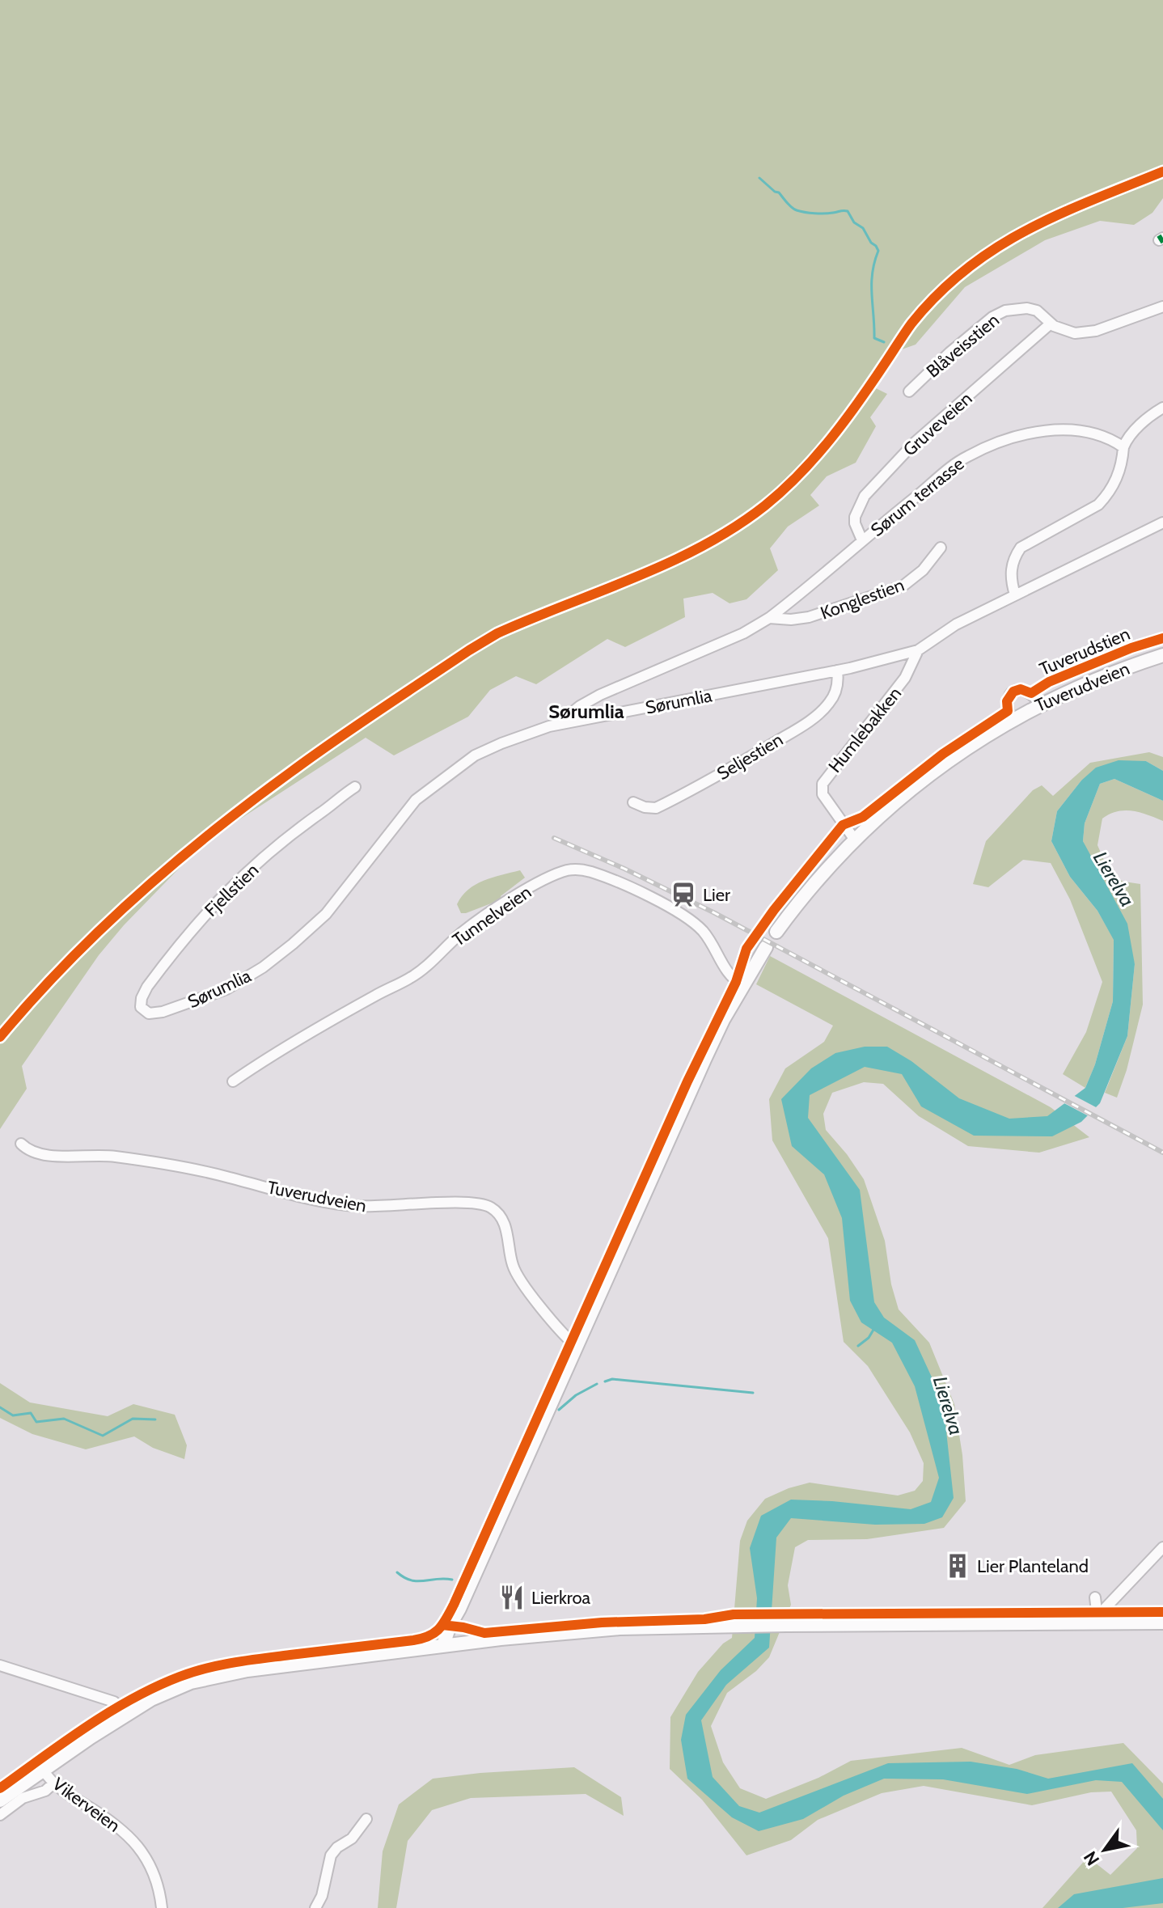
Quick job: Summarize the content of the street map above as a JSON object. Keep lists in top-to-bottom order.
{
  "streets": {
    "main road": ["Tuverudveien"],
    "street": [
      "Blåveisstien",
      "Gruveveien",
      "Sørum terrasse",
      "Konglestien",
      "Tuverudstien",
      "Sørumlia",
      "Humlebakken",
      "Seljestien",
      "Fjellstien",
      "Tunnelveien",
      "Vikerveien"
    ]
  },
  "crossings": [
    ["Blåveisstien", "Gruveveien"],
    ["Gruveveien", "Sørum terrasse"],
    ["Sørum terrasse", "Konglestien"],
    ["Sørum terrasse", "Sørumlia"],
    ["Tuverudstien", "Tuverudveien"],
    ["Tuverudveien", "Humlebakken"],
    ["Sørumlia", "Humlebakken"],
    ["Sørumlia", "Seljestien"],
    ["Sørumlia", "Fjellstien"]
  ],
  "districts": ["Sørumlia"],
  "water": ["Lierelva"],
  "places": {
    "station": ["Lier"],
    "building": ["Lier Planteland"],
    "restaurant": ["Lierkroa"]
  },
  "north": "bottom left"
}
